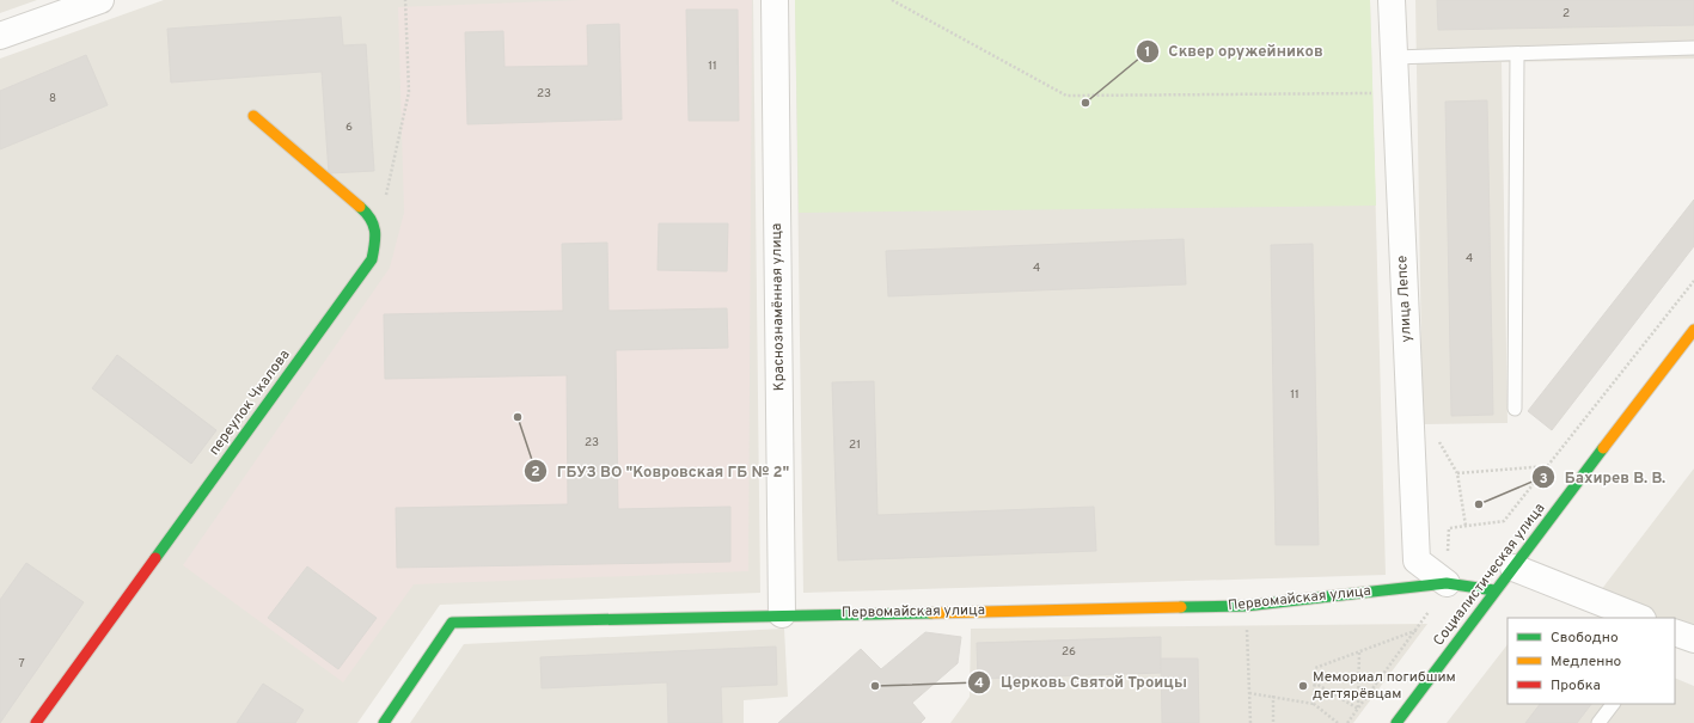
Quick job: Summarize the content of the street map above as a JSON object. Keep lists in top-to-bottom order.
{
  "streets": {
    "street": [
      "улица Лепсе",
      "Краснознамённая улица",
      "переулок Чкалова",
      "Социалистическая улица",
      "Первомайская улица"
    ]
  },
  "crossings": [
    ["улица Лепсе", "Первомайская улица"],
    ["Краснознамённая улица", "Первомайская улица"],
    ["Социалистическая улица", "Первомайская улица"]
  ],
  "places": [
    "Сквер оружейников",
    "ГБУЗ ВО \"Ковровская ГБ № 2\"",
    "Бахирев В. В.",
    "Церковь Святой Троицы",
    "Мемориал погибшим дегтярёвцам"
  ],
  "house_numbers": [
    "2",
    "11",
    "23",
    "8",
    "6",
    "4",
    "4",
    "11",
    "23",
    "21",
    "26",
    "7"
  ],
  "legend": ["Свободно", "Медленно", "Пробка"]
}
